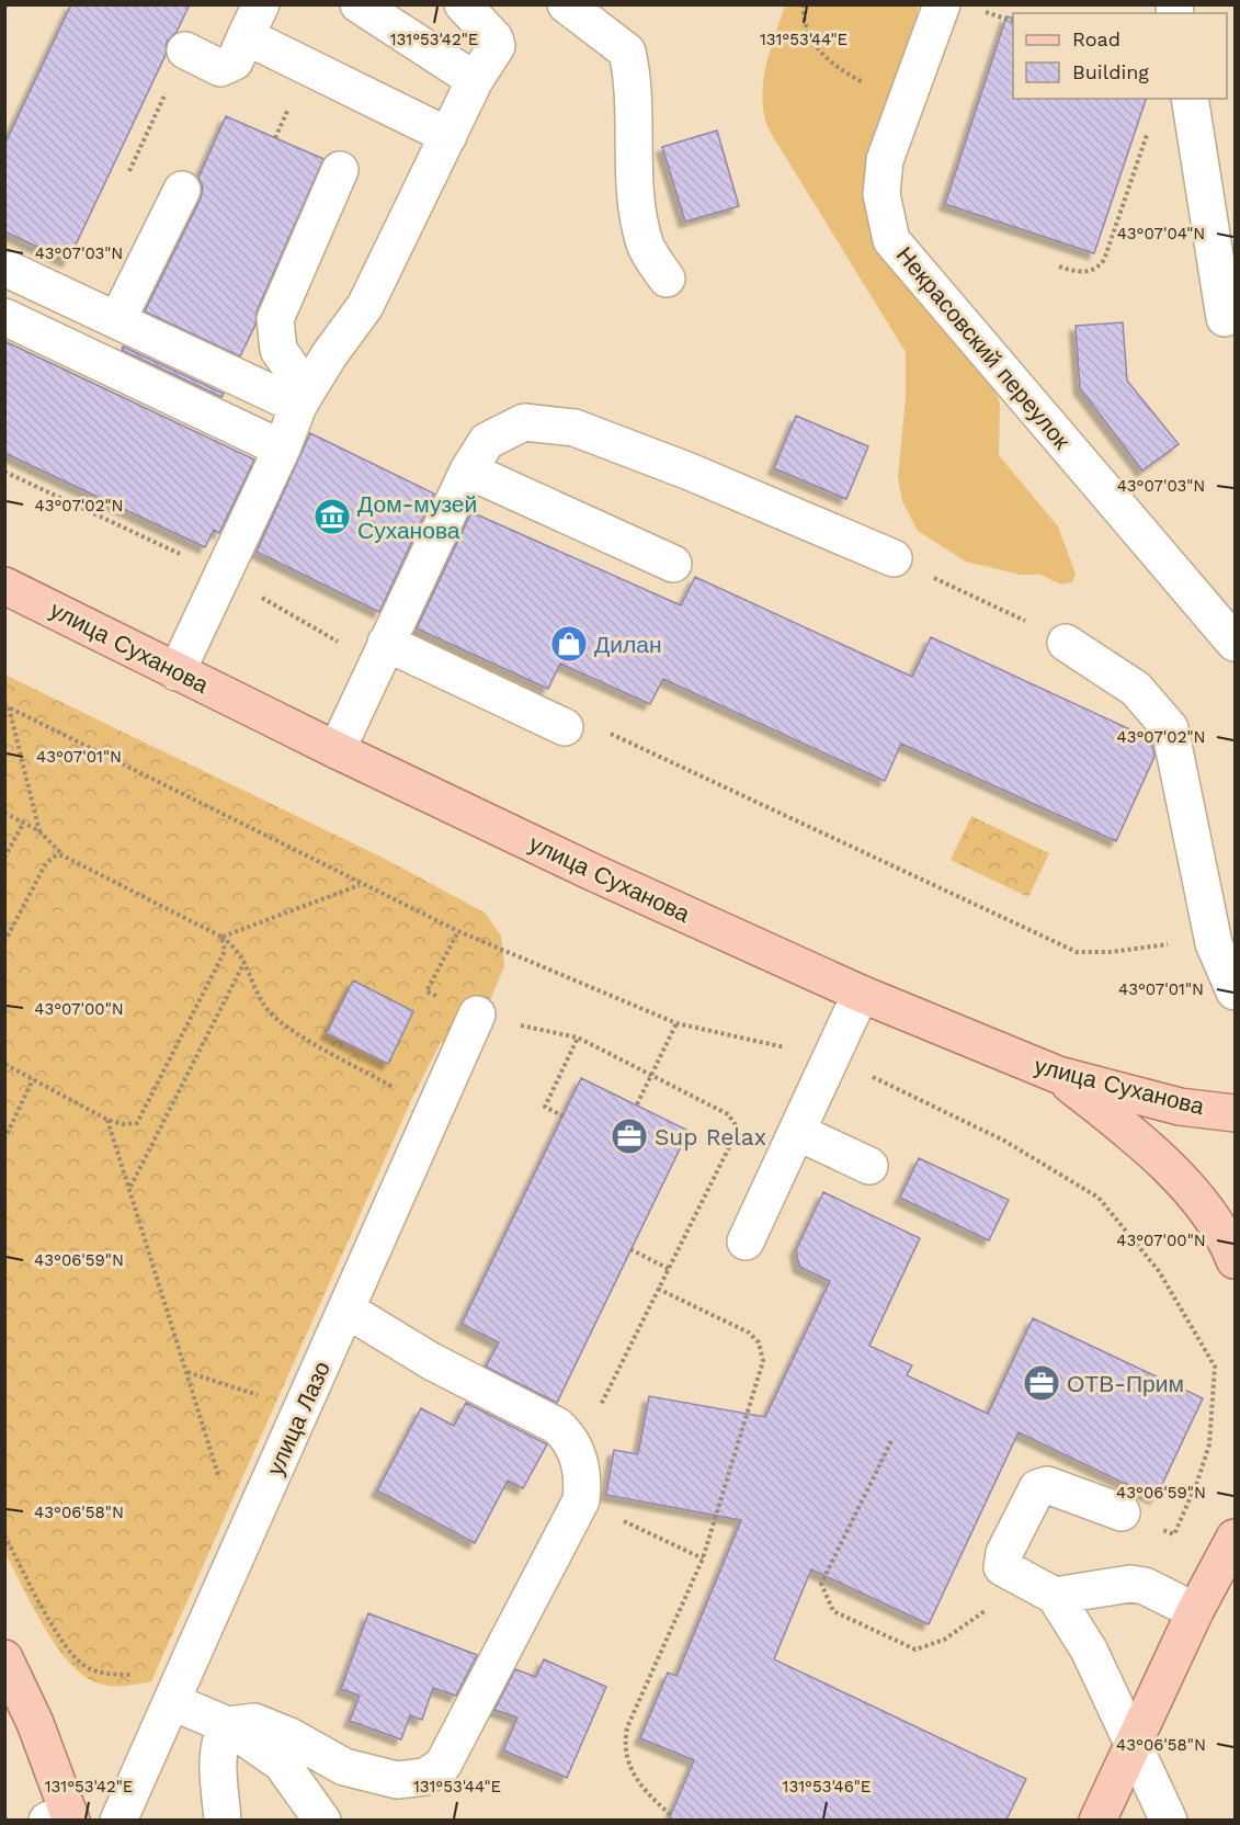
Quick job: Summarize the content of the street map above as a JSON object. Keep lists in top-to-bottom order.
{
  "streets": {
    "main road": ["улица Суханова"],
    "lane": ["Некрасовский переулок", "улица Лазо"]
  },
  "places": {
    "museum": ["Дом-музей Суханова"],
    "shop": ["Дилан"],
    "office": ["Sup Relax", "ОТВ-Прим"]
  },
  "legend": ["Road", "Building"],
  "coordinates": [
    "131°53'42\"E",
    "131°53'44\"E",
    "43°07'04\"N",
    "43°07'03\"N",
    "43°07'02\"N",
    "43°07'01\"N",
    "43°07'00\"N",
    "43°06'59\"N",
    "43°06'58\"N",
    "131°53'46\"E"
  ]
}
